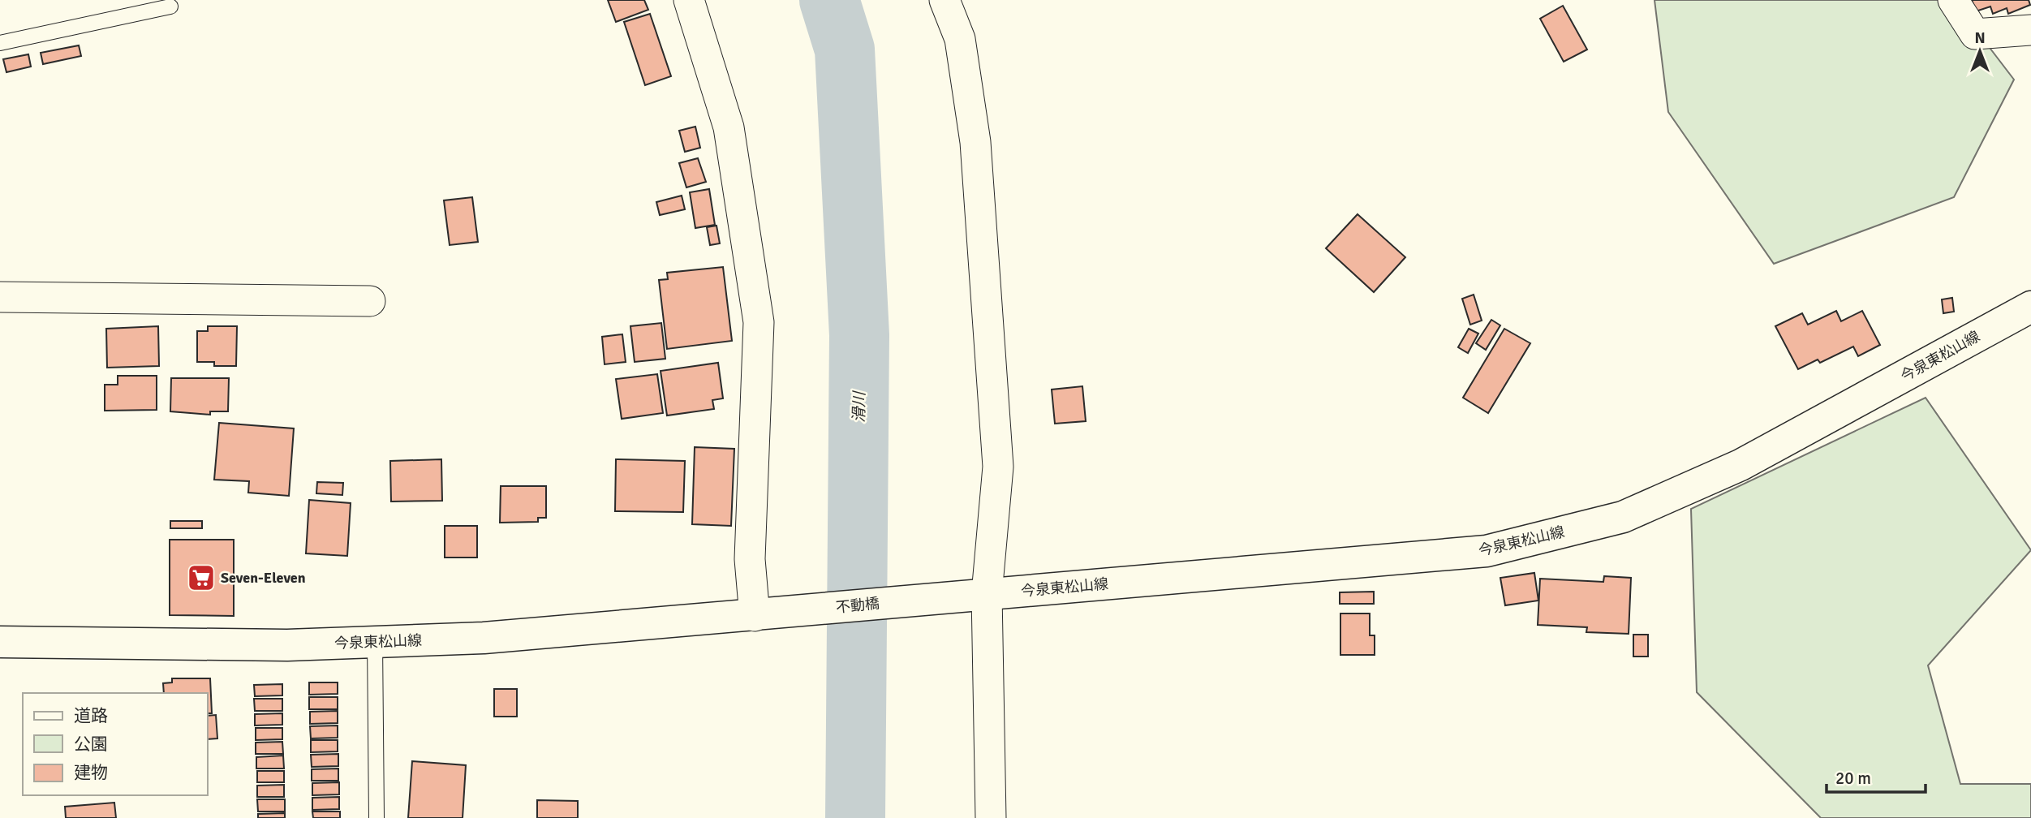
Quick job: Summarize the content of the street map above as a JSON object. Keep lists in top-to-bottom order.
{
  "streets": {
    "main road": ["今泉東松山線", "不動橋"]
  },
  "crossings": [
    ["今泉東松山線", "不動橋"]
  ],
  "water": ["滑川"],
  "places": {
    "supermarket": ["Seven-Eleven"]
  },
  "legend": ["道路", "公園", "建物"],
  "scale_bar": "20 m",
  "north": "top"
}
